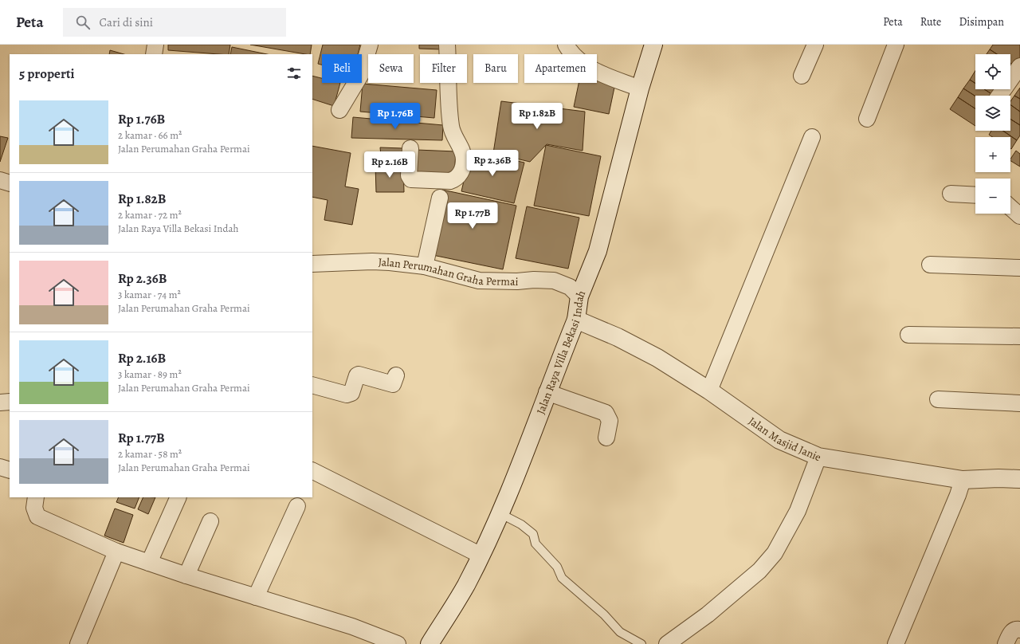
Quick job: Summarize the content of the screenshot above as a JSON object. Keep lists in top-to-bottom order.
{
  "streets": {
    "main road": ["Jalan Raya Villa Bekasi Indah", "Jalan Masjid Janie"],
    "street": ["Jalan Perumahan Graha Permai"]
  },
  "crossings": [
    ["Jalan Perumahan Graha Permai", "Jalan Raya Villa Bekasi Indah"],
    ["Jalan Raya Villa Bekasi Indah", "Jalan Masjid Janie"]
  ],
  "page": {
    "header": "Peta",
    "search": "Cari di sini",
    "nav": ["Peta", "Rute", "Disimpan"],
    "map_buttons": ["+", "−"],
    "chip": [
      "Beli",
      "Sewa",
      "Filter",
      "Baru",
      "Apartemen"
    ],
    "heading": "5 properti",
    "list": [
      {
        "name": "Rp 1.76B",
        "note": "2 kamar · 66 m² · Jalan Perumahan Graha Permai"
      },
      {
        "name": "Rp 1.82B",
        "note": "2 kamar · 72 m² · Jalan Raya Villa Bekasi Indah"
      },
      {
        "name": "Rp 2.36B",
        "note": "3 kamar · 74 m² · Jalan Perumahan Graha Permai"
      },
      {
        "name": "Rp 2.16B",
        "note": "3 kamar · 89 m² · Jalan Perumahan Graha Permai"
      },
      {
        "name": "Rp 1.77B",
        "note": "2 kamar · 58 m² · Jalan Perumahan Graha Permai"
      }
    ],
    "price": [
      "Rp 1.76B",
      "Rp 1.82B",
      "Rp 2.36B",
      "Rp 2.16B",
      "Rp 1.77B"
    ]
  }
}
